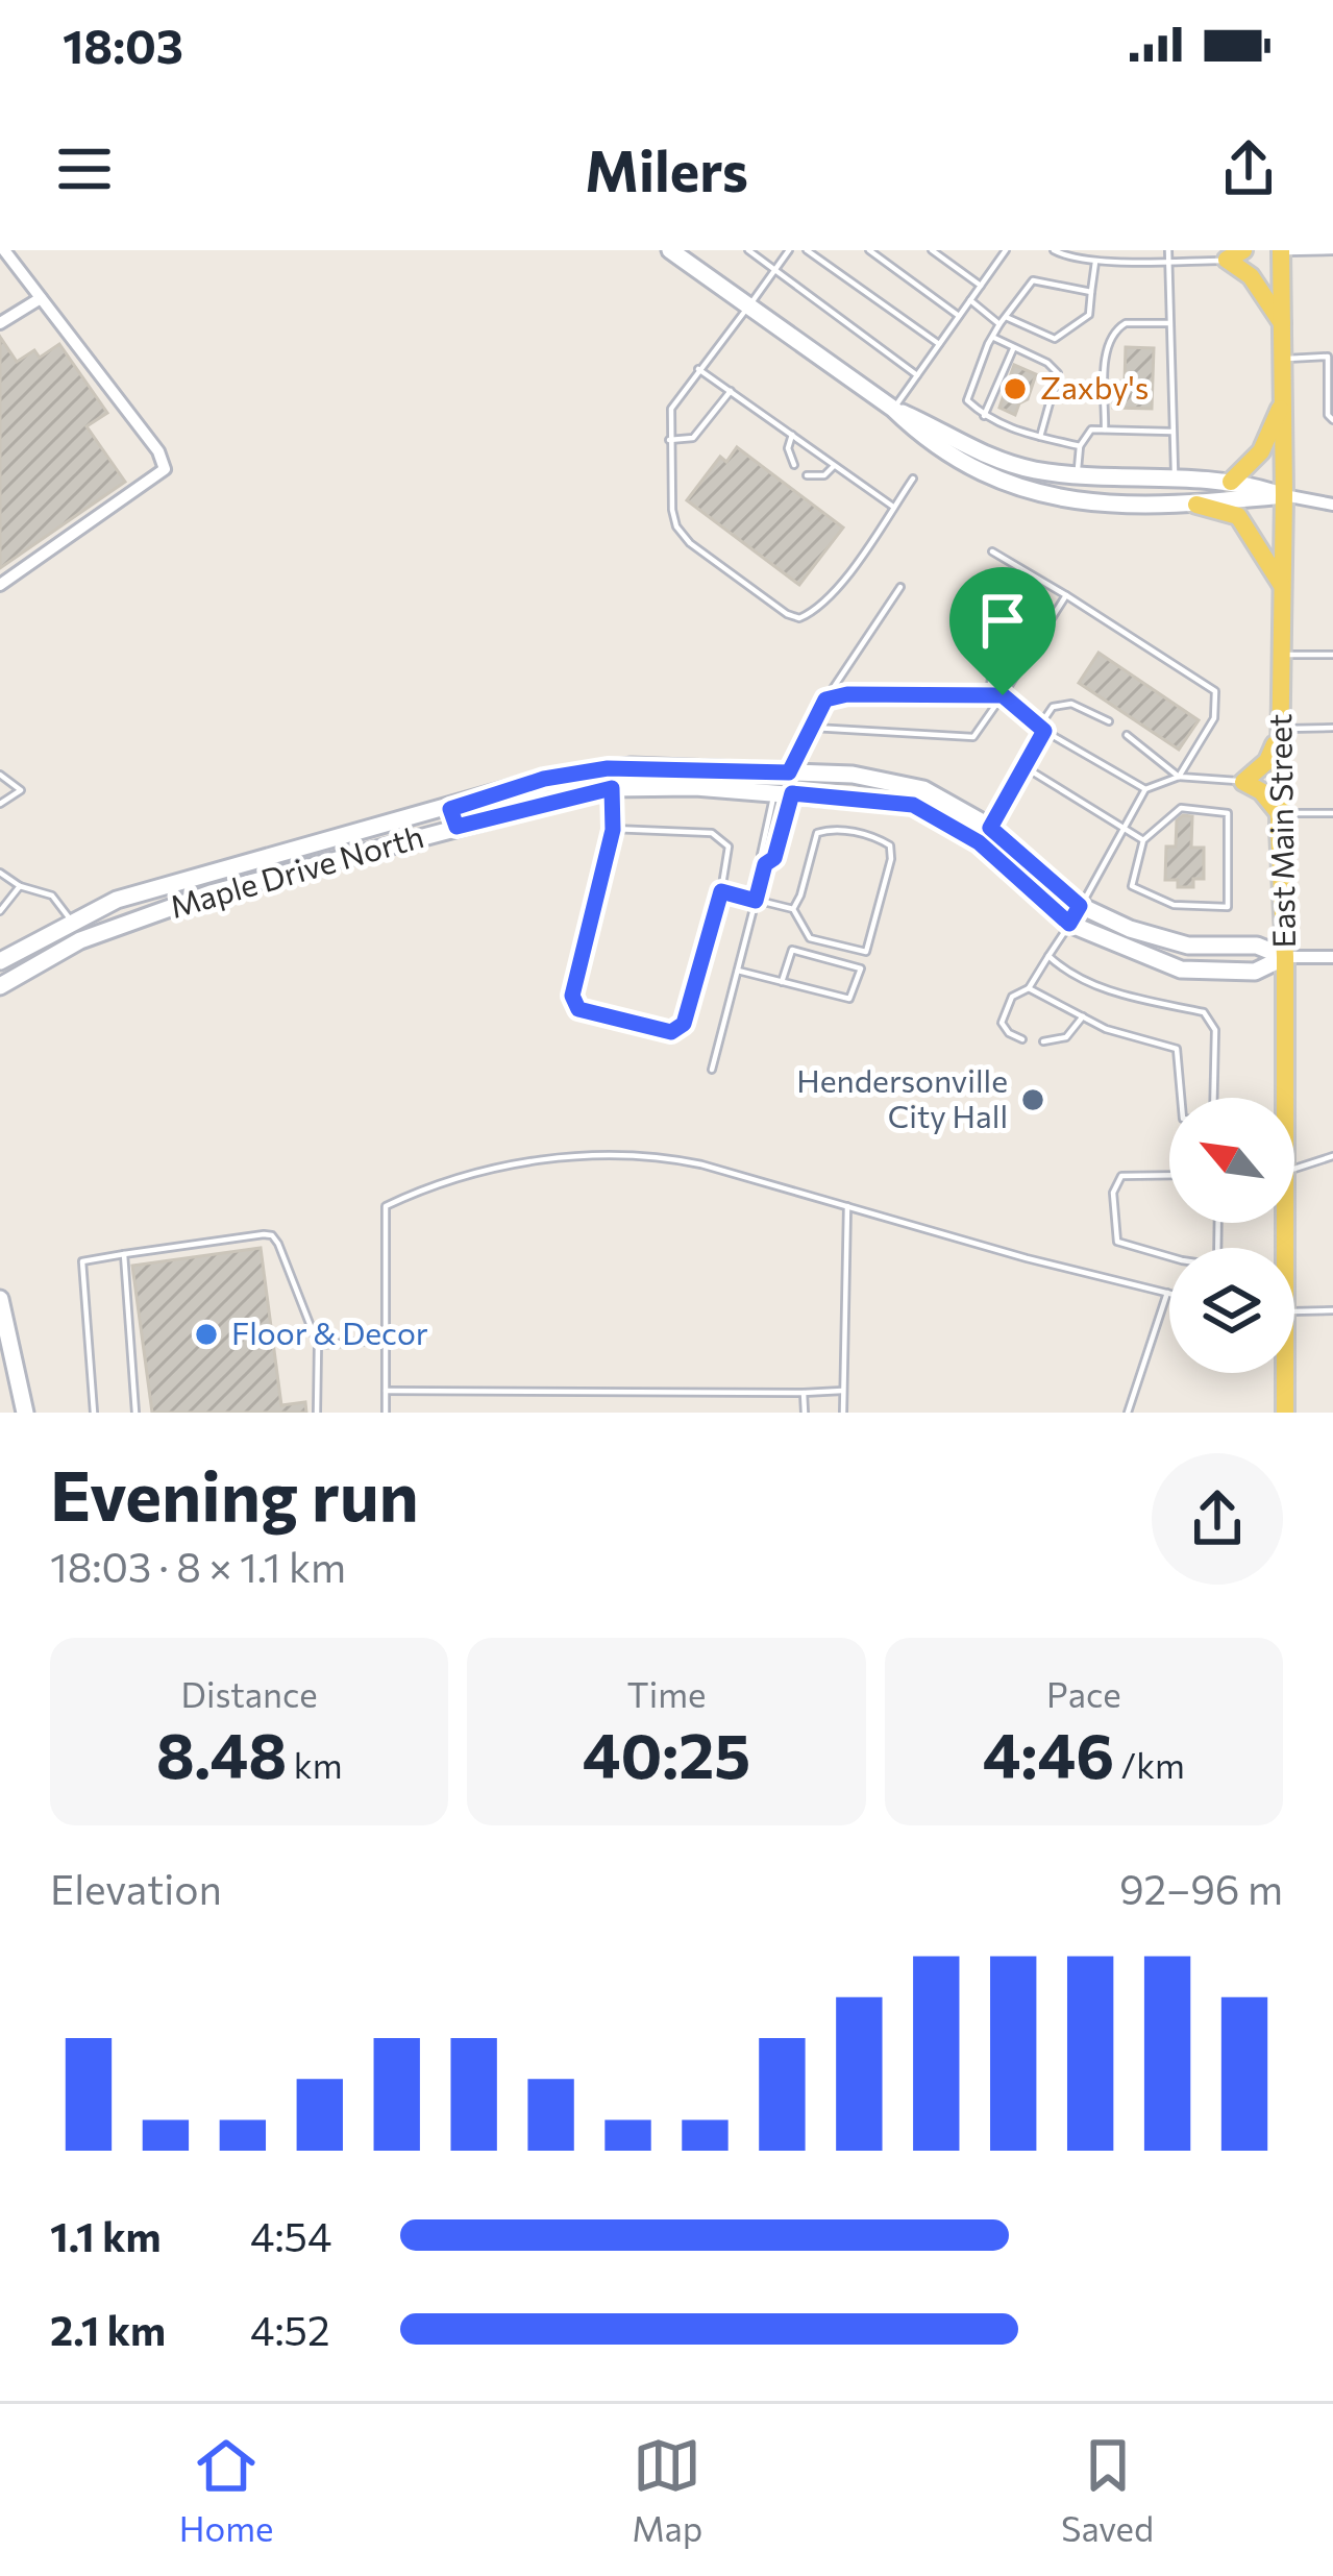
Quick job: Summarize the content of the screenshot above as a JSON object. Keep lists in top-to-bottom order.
{
  "streets": {
    "main road": ["East Main Street"],
    "street": ["Maple Drive North"]
  },
  "crossings": [
    ["East Main Street", "Maple Drive North"]
  ],
  "places": ["Zaxby's", "Hendersonville City Hall", "Floor & Decor"],
  "north": "top left",
  "page": {
    "status": "18:03",
    "header": "Milers",
    "heading": ["Evening run", "18:03 · 8 × 1.1 km"],
    "stats": [
      ["Distance", "8.48 km"],
      ["Time", "40:25"],
      ["Pace", "4:46 /km"]
    ],
    "chart": ["Elevation", "92–96 m"],
    "list": [
      {
        "name": "1.1 km",
        "note": "4:54"
      },
      {
        "name": "2.1 km",
        "note": "4:52"
      }
    ],
    "tabs": ["Home", "Map", "Saved"]
  }
}
